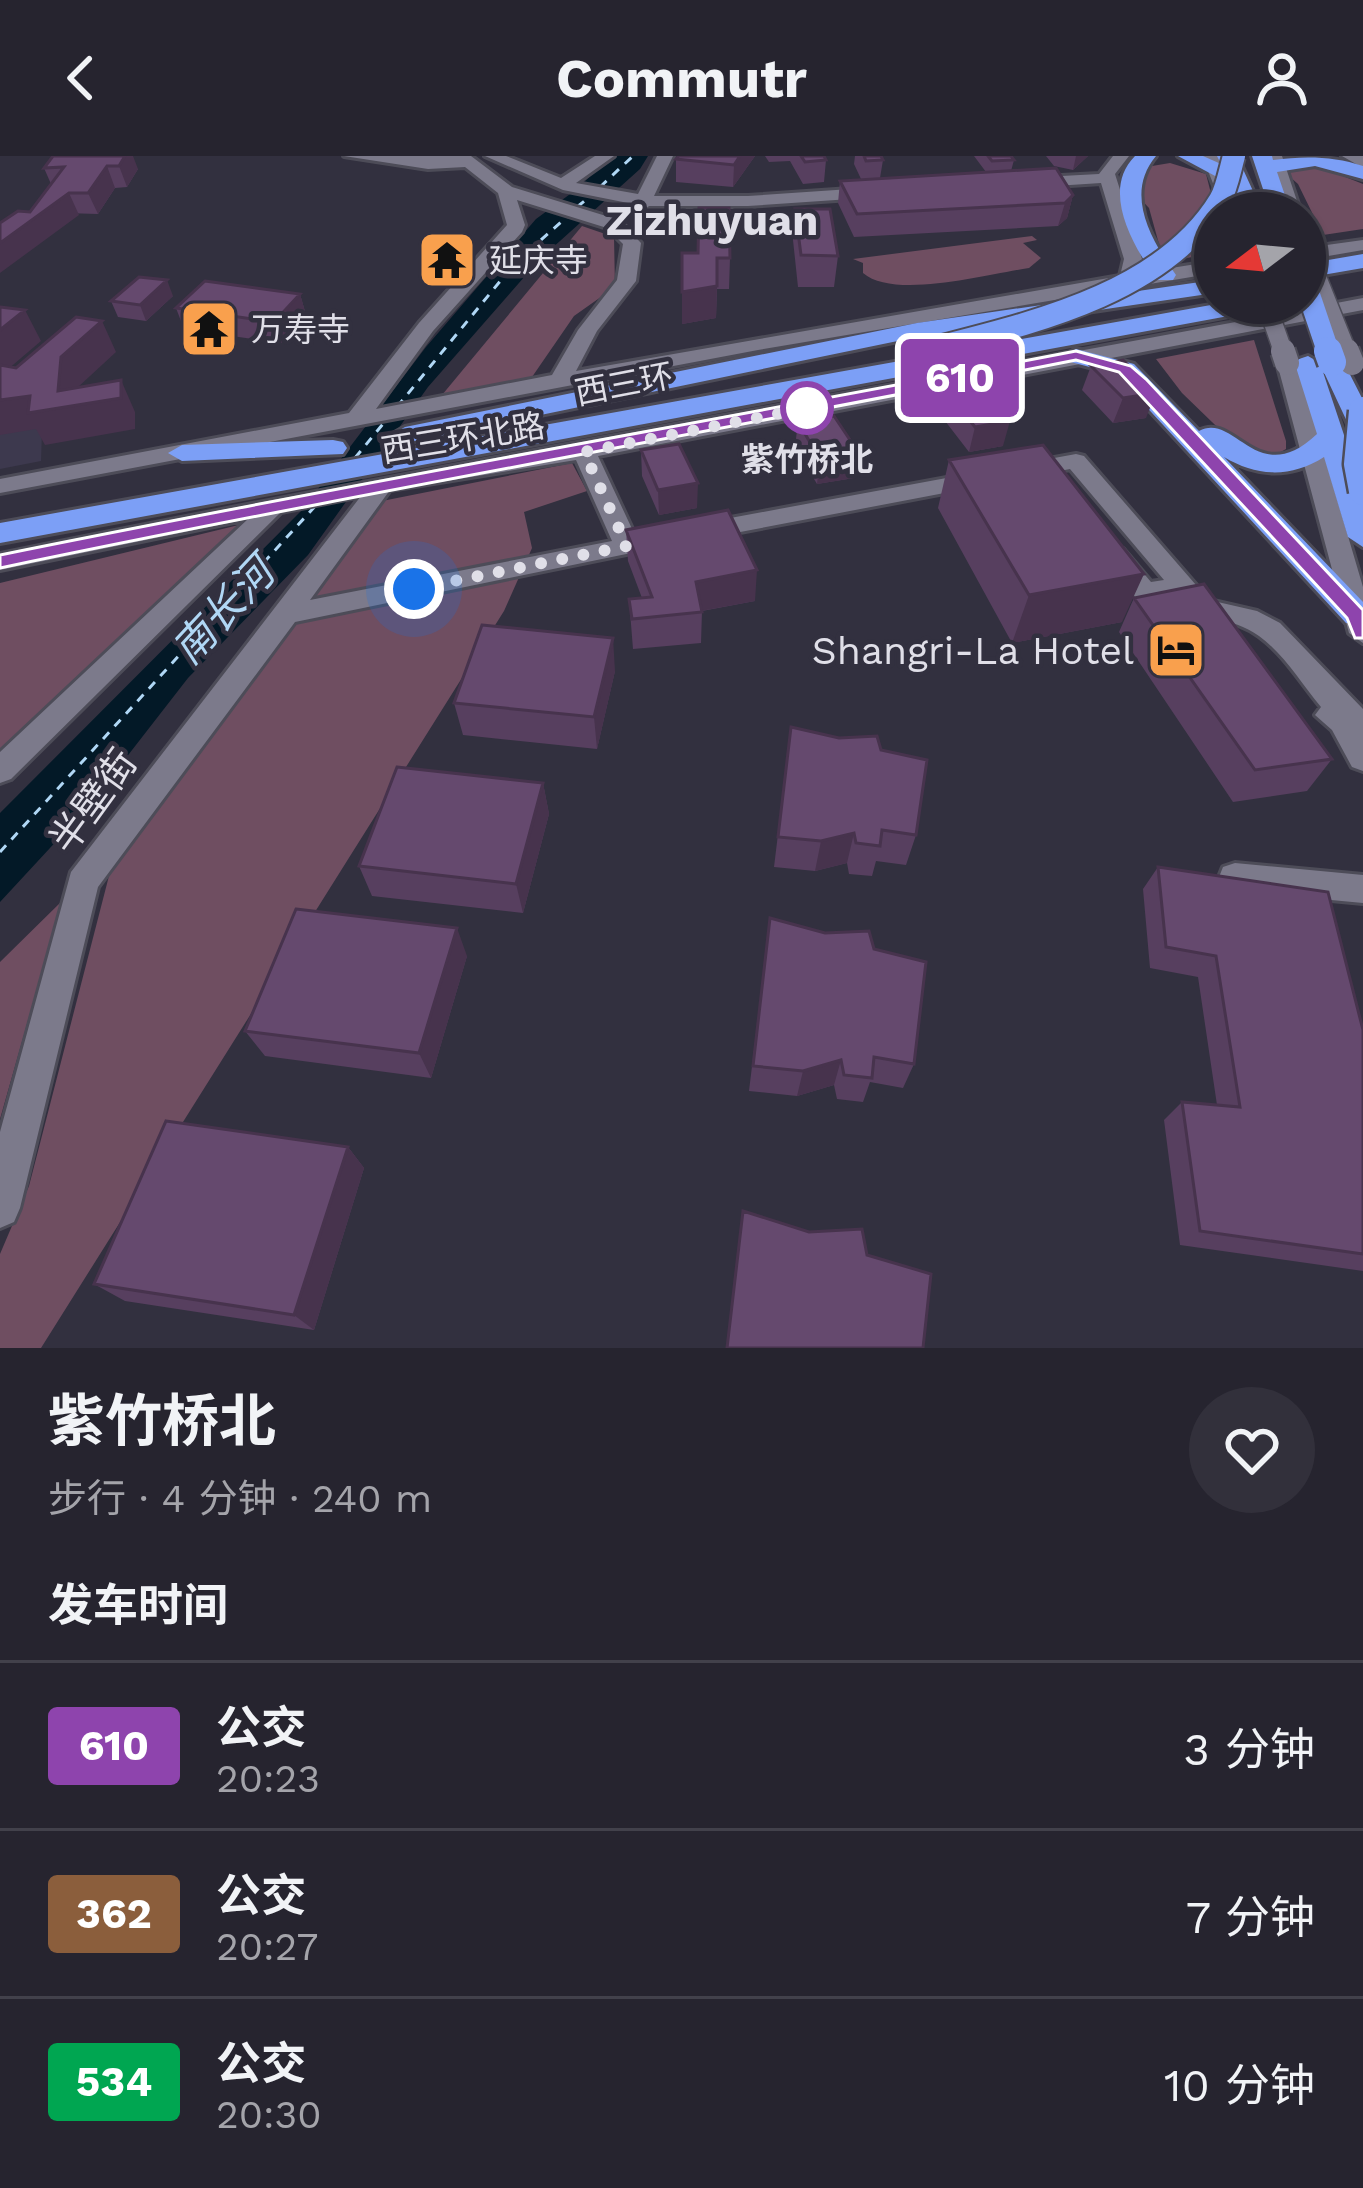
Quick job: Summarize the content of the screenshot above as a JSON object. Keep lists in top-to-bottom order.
{
  "streets": {
    "highway": ["西三环"],
    "street": ["西三环北路", "半壁街"]
  },
  "crossings": [
    ["西三环", "西三环北路"],
    ["西三环", "半壁街"],
    ["西三环北路", "半壁街"]
  ],
  "districts": ["Zizhuyuan"],
  "water": ["南长河"],
  "places": {
    "temple": ["延庆寺", "万寿寺"],
    "other": ["紫竹桥北"],
    "hotel": ["Shangri-La Hotel"]
  },
  "lines": ["bus line 610"],
  "north": "left",
  "page": {
    "header": "Commutr",
    "on_map": "610",
    "heading": [
      ["紫竹桥北", "步行 · 4 分钟 · 240 m"],
      "发车时间"
    ],
    "list": [
      {
        "mark": "610",
        "name": "公交",
        "note": "20:23",
        "value": "3 分钟"
      },
      {
        "mark": "362",
        "name": "公交",
        "note": "20:27",
        "value": "7 分钟"
      },
      {
        "mark": "534",
        "name": "公交",
        "note": "20:30",
        "value": "10 分钟"
      }
    ]
  }
}
